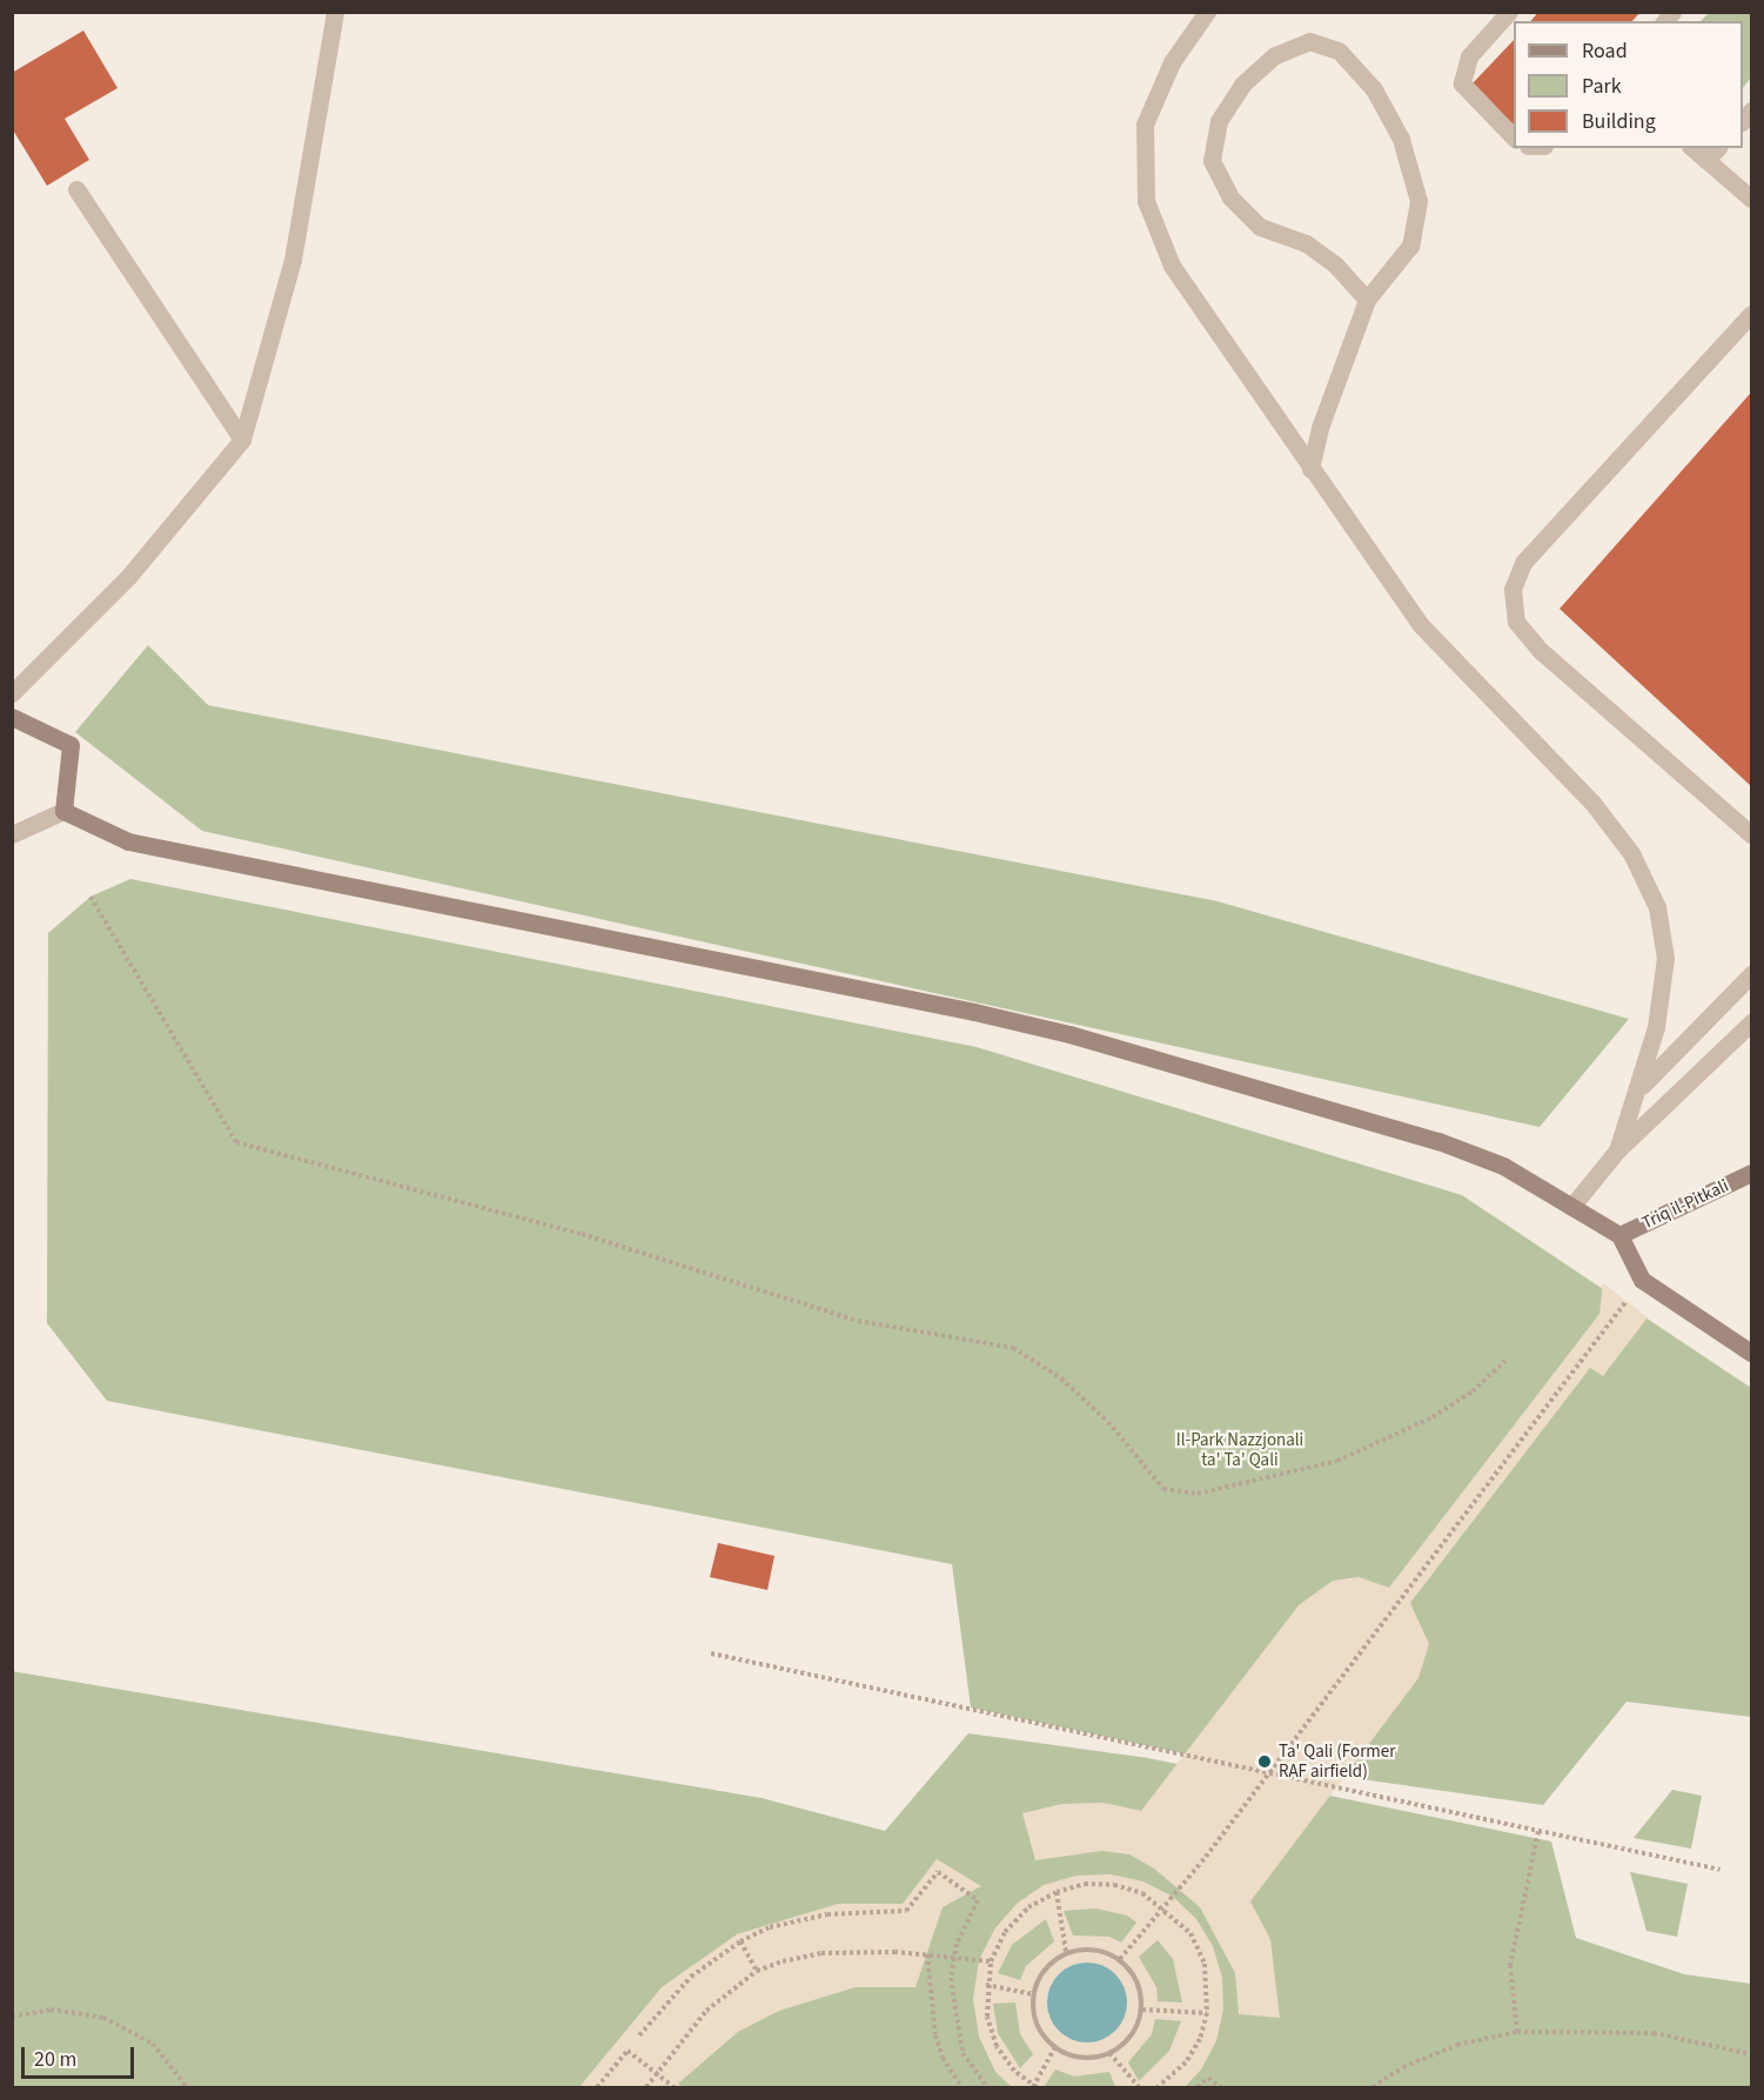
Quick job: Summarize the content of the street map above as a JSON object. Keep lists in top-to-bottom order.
{
  "streets": {
    "main road": ["Triq il-Pitkali"]
  },
  "parks": ["Il-Park Nazzjonali ta' Ta' Qali"],
  "places": ["Ta' Qali (Former RAF airfield)"],
  "legend": ["Road", "Park", "Building"],
  "scale_bar": "20 m"
}
